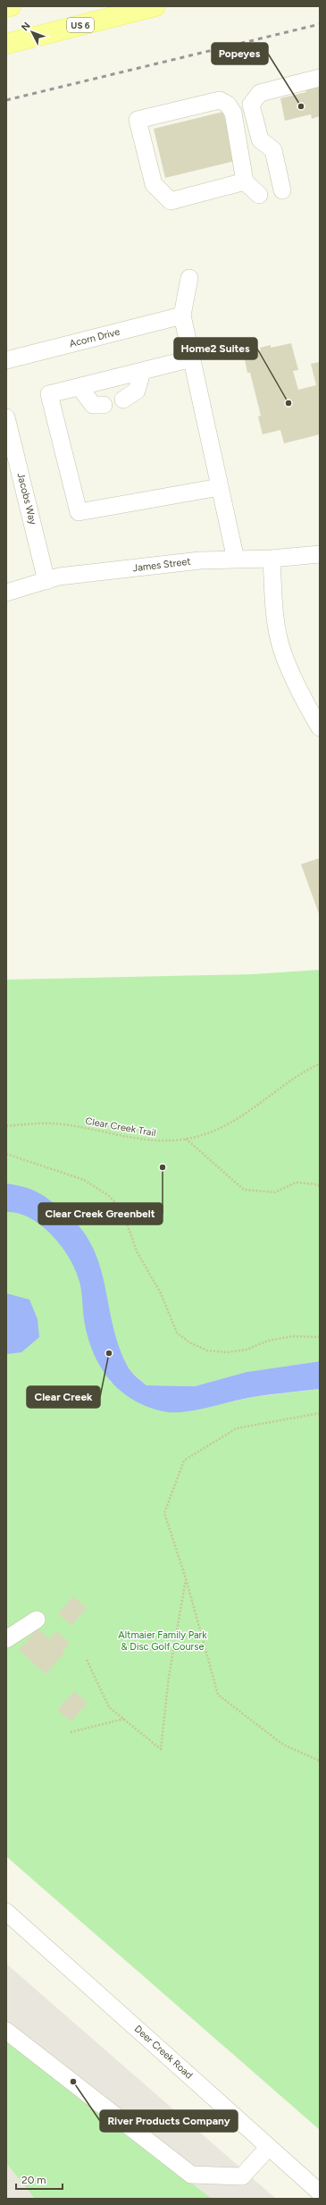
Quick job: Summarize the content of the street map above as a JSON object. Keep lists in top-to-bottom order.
{
  "streets": {
    "main road": ["US 6"],
    "street": [
      "Acorn Drive",
      "Jacobs Way",
      "James Street",
      "Deer Creek Road"
    ],
    "path": ["Clear Creek Trail"]
  },
  "crossings": [
    ["Jacobs Way", "James Street"]
  ],
  "parks": ["Altmaier Family Park & Disc Golf Course"],
  "places": [
    "Popeyes",
    "Home2 Suites",
    "Clear Creek Greenbelt",
    "Clear Creek",
    "River Products Company"
  ],
  "scale_bar": "20 m",
  "north": "top left"
}
